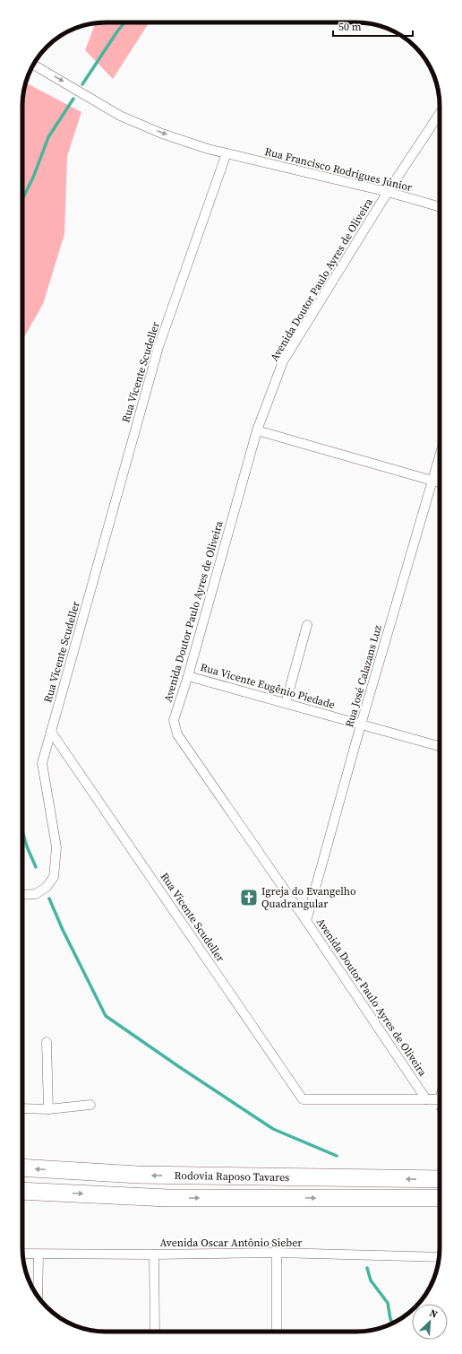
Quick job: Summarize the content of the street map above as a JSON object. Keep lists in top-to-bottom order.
{
  "streets": {
    "highway": ["Rodovia Raposo Tavares"],
    "street": [
      "Rua Francisco Rodrigues Júnior",
      "Avenida Doutor Paulo Ayres de Oliveira",
      "Rua Vicente Scudeller",
      "Rua José Calazans Luz",
      "Rua Vicente Eugênio Piedade",
      "Avenida Oscar Antônio Sieber"
    ]
  },
  "crossings": [
    ["Rua Francisco Rodrigues Júnior", "Avenida Doutor Paulo Ayres de Oliveira"],
    ["Rua Francisco Rodrigues Júnior", "Rua Vicente Scudeller"],
    ["Avenida Doutor Paulo Ayres de Oliveira", "Rua Vicente Scudeller"],
    ["Avenida Doutor Paulo Ayres de Oliveira", "Rua José Calazans Luz"],
    ["Avenida Doutor Paulo Ayres de Oliveira", "Rua Vicente Eugênio Piedade"],
    ["Rua José Calazans Luz", "Rua Vicente Eugênio Piedade"]
  ],
  "one_way": ["Rua Francisco Rodrigues Júnior"],
  "places": {
    "church": ["Igreja do Evangelho Quadrangular"]
  },
  "scale_bar": "50 m",
  "north": "top right"
}
